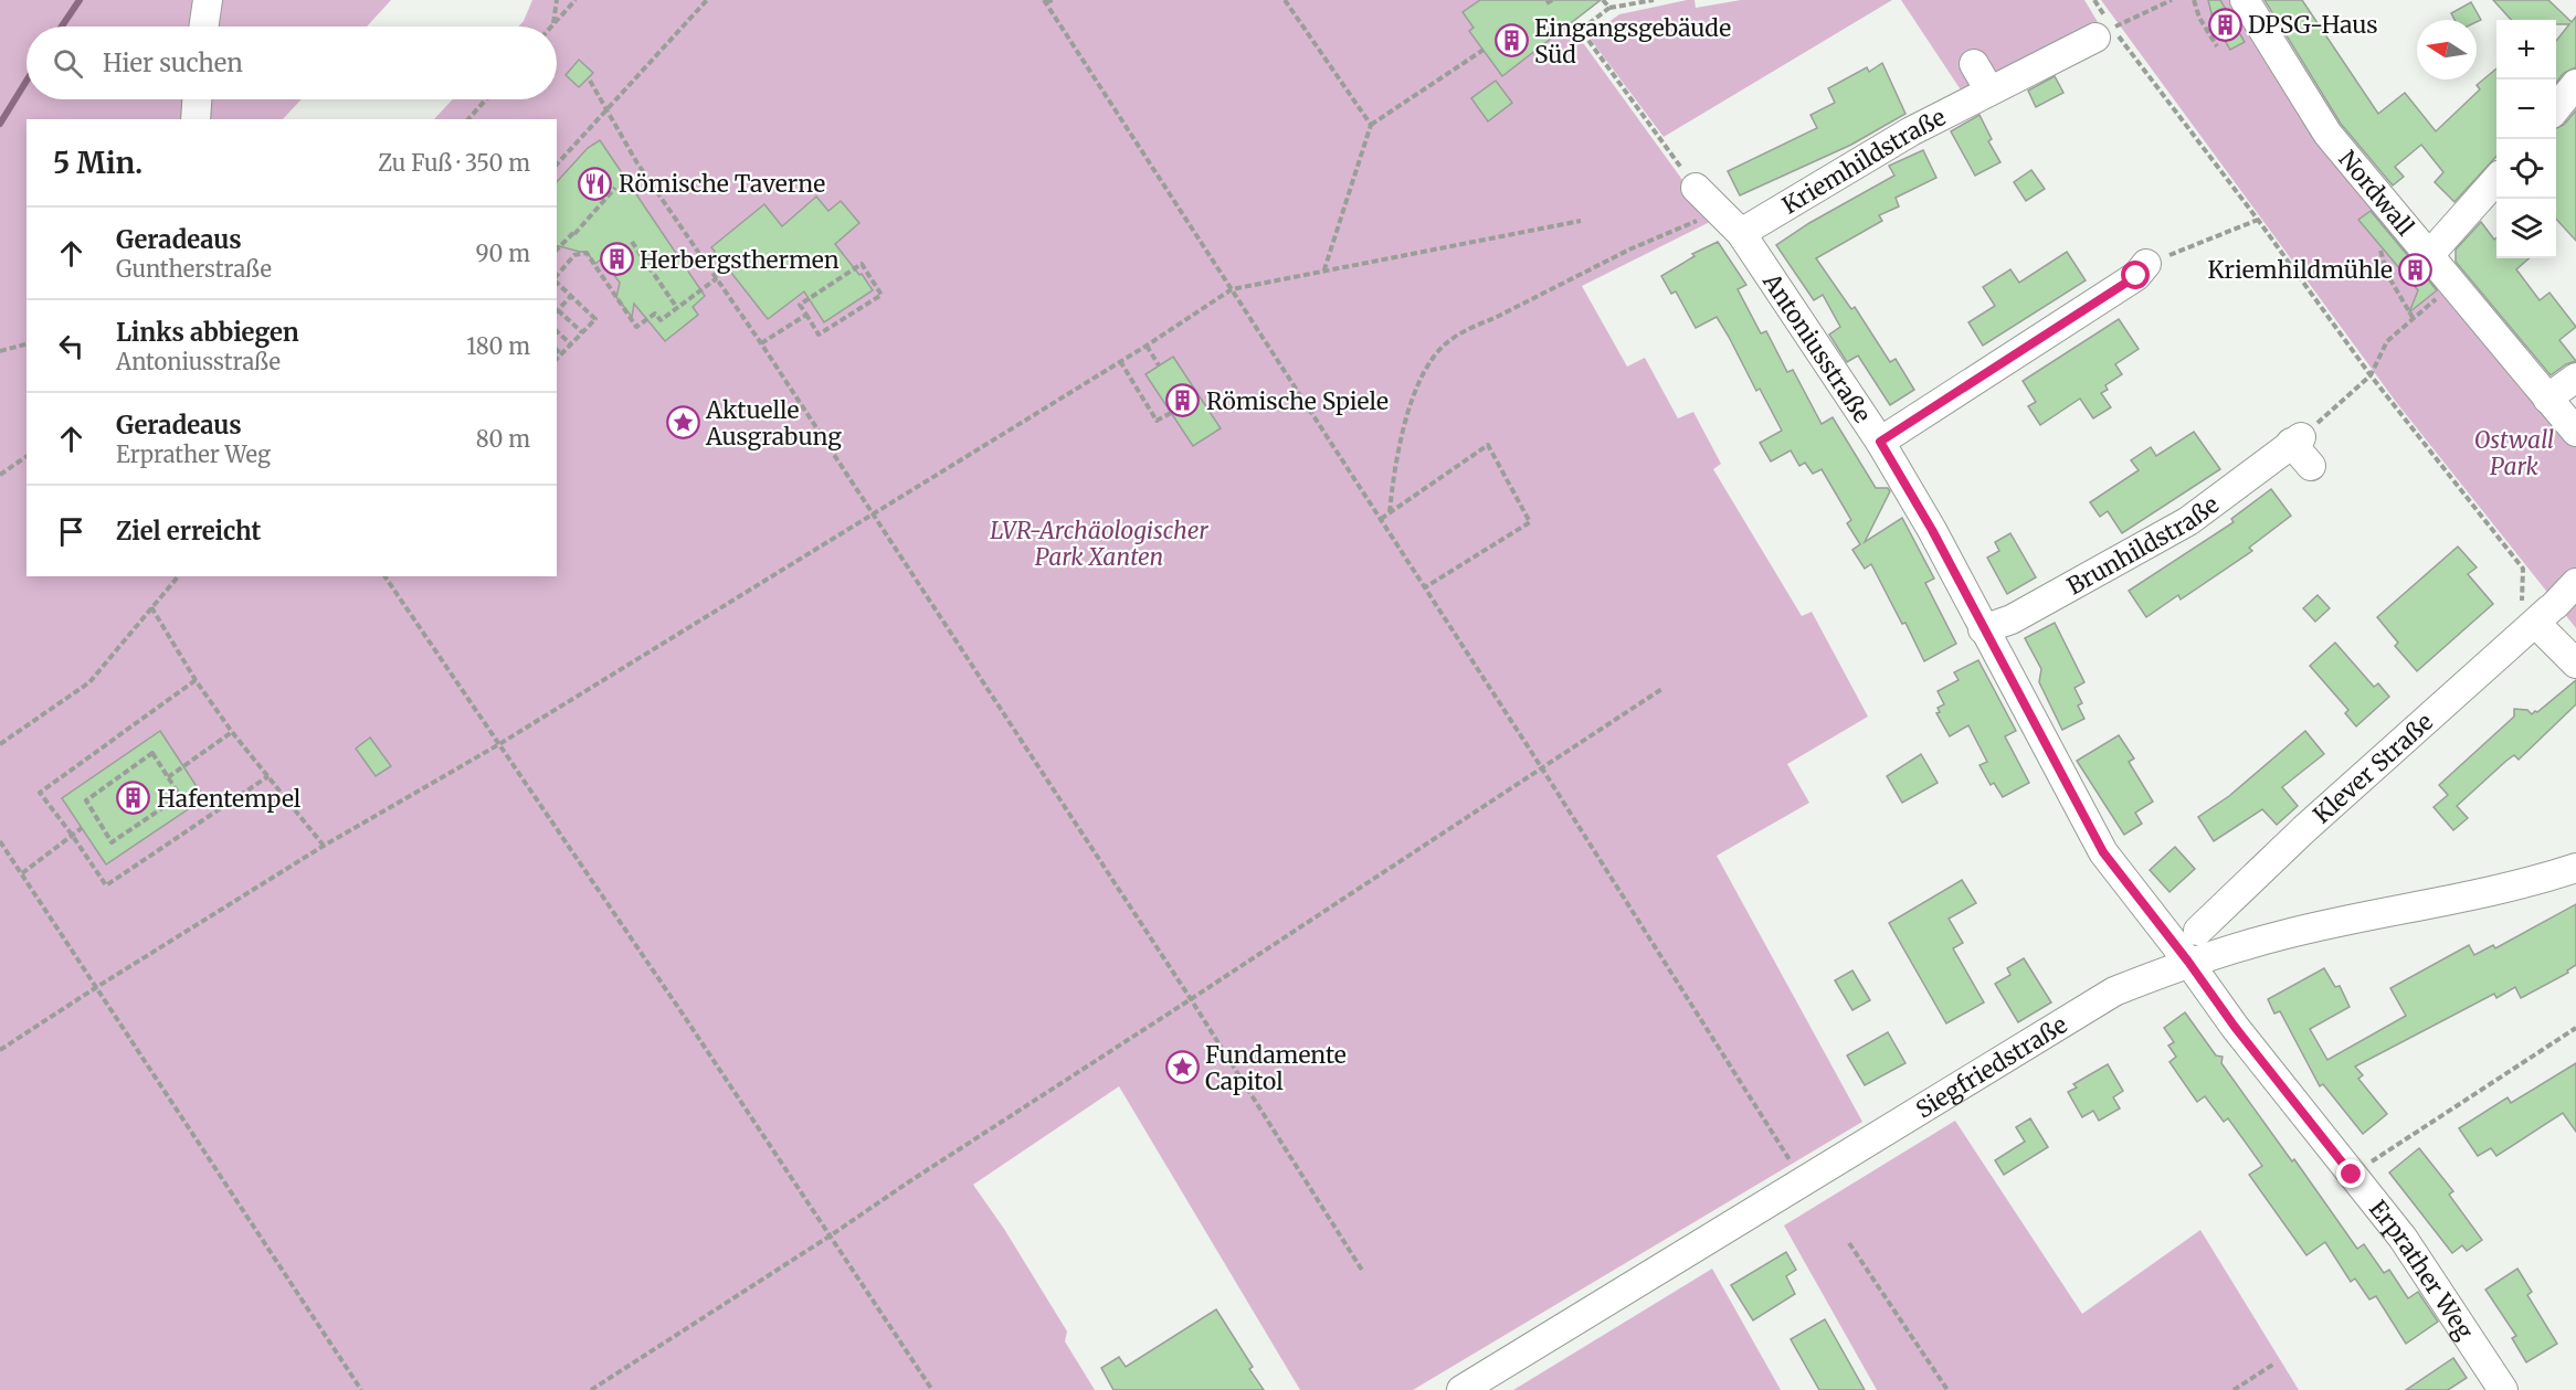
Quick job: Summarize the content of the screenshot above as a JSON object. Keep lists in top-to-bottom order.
{
  "streets": {
    "street": [
      "Kriemhildstraße",
      "Nordwall",
      "Antoniusstraße",
      "Brunhildstraße",
      "Klever Straße",
      "Siegfriedstraße",
      "Erprather Weg"
    ]
  },
  "crossings": [
    ["Kriemhildstraße", "Antoniusstraße"],
    ["Antoniusstraße", "Brunhildstraße"],
    ["Antoniusstraße", "Siegfriedstraße"],
    ["Antoniusstraße", "Erprather Weg"],
    ["Siegfriedstraße", "Erprather Weg"]
  ],
  "parks": ["Ostwall Park", "LVR-Archäologischer Park Xanten"],
  "places": {
    "building": [
      "DPSG-Haus",
      "Eingangsgebäude Süd",
      "Herbergsthermen",
      "Kriemhildmühle",
      "Römische Spiele",
      "Hafentempel"
    ],
    "restaurant": ["Römische Taverne"],
    "place": ["Aktuelle Ausgrabung", "Fundamente Capitol"]
  },
  "north": "left",
  "page": {
    "map_buttons": ["+", "−"],
    "search": "Hier suchen",
    "heading": ["5 Min.", "Zu Fuß · 350 m"],
    "list": [
      ["Geradeaus", "Guntherstraße", "90 m"],
      ["Links abbiegen", "Antoniusstraße", "180 m"],
      ["Geradeaus", "Erprather Weg", "80 m"],
      "Ziel erreicht"
    ]
  }
}
